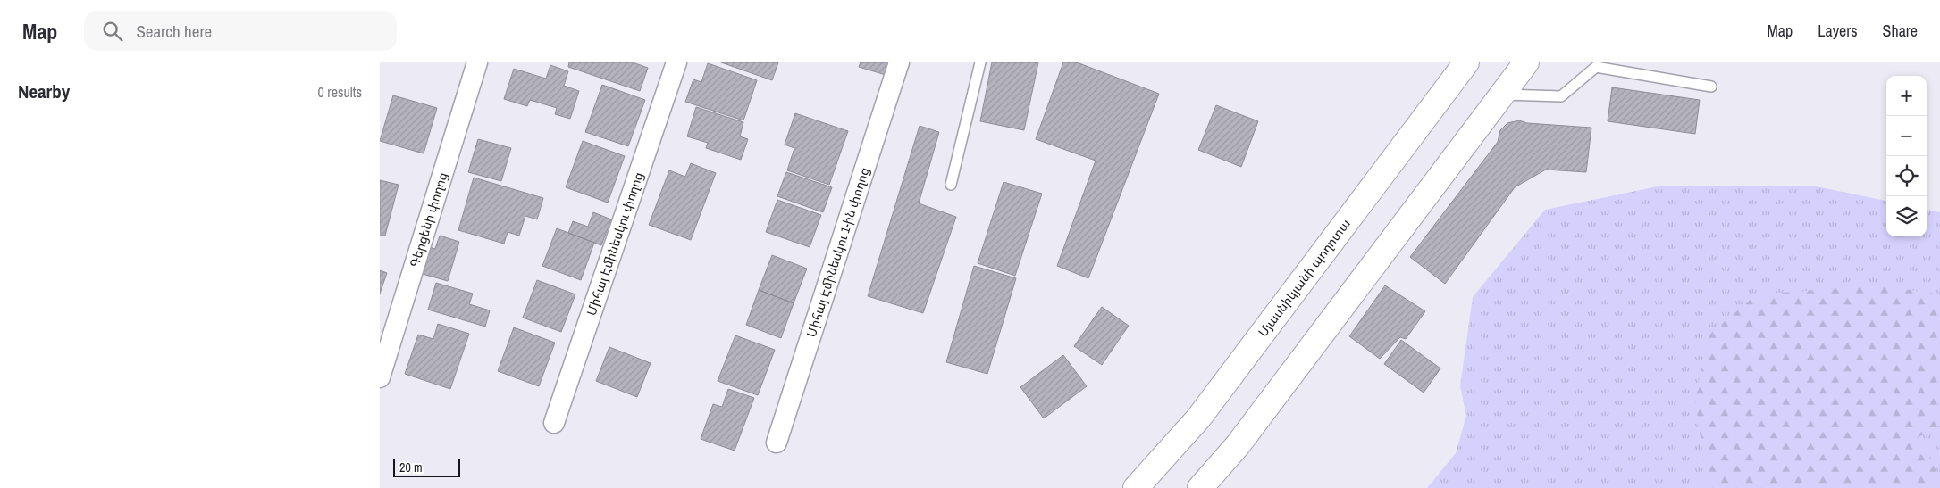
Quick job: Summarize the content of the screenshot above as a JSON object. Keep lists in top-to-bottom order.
{
  "streets": {
    "highway": ["Մյասնիկյանի պողոտա"],
    "street": ["Գերցենի փողոց", "Միհայ Էմինեսկու փողոց", "Միհայ Էմինեսկու 1-ին փողոց"]
  },
  "scale_bar": "20 m",
  "page": {
    "header": "Map",
    "search": "Search here",
    "nav": ["Map", "Layers", "Share"],
    "heading": ["Nearby", "0 results"],
    "map_buttons": ["+", "−"],
    "scale": "20 m"
  }
}
